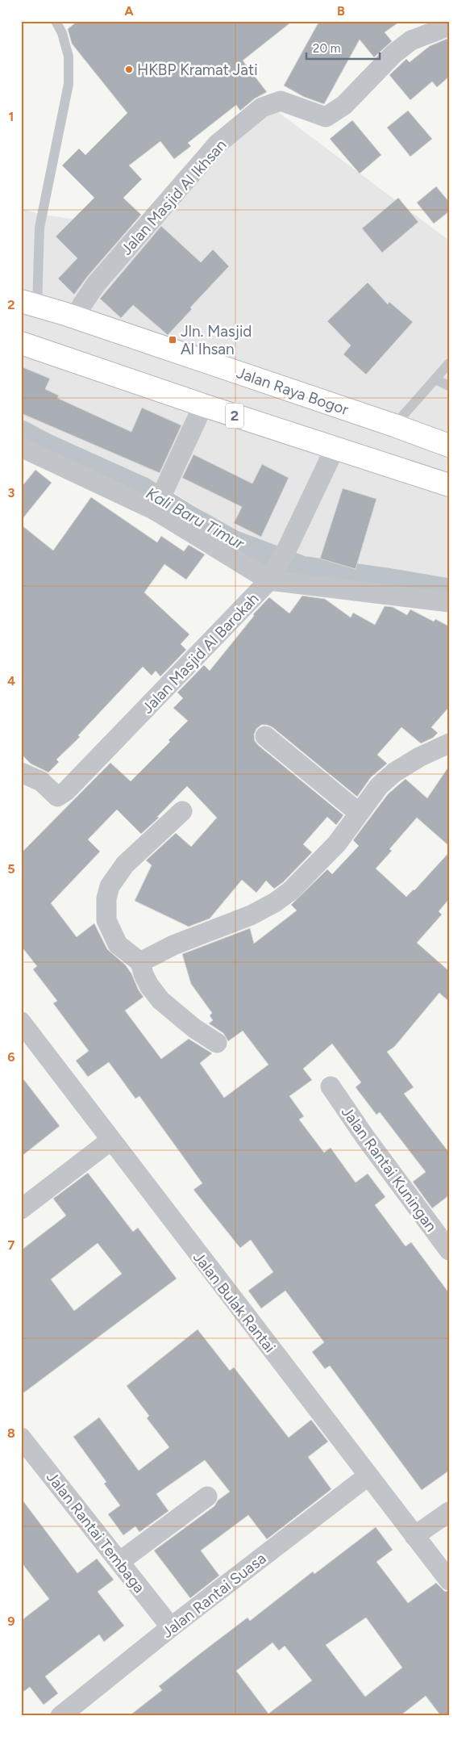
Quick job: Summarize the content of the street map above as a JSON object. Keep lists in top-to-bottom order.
{
  "streets": {
    "highway": ["Jalan Raya Bogor", "2"],
    "street": [
      "Jalan Masjid Al Ikhsan",
      "Jalan Masjid Al Barokah",
      "Jalan Rantai Kuningan",
      "Jalan Bulak Rantai",
      "Jalan Rantai Tembaga",
      "Jalan Rantai Suasa"
    ]
  },
  "crossings": [
    ["Jalan Masjid Al Ikhsan", "Jalan Raya Bogor"],
    ["2", "Jalan Masjid Al Barokah"],
    ["Jalan Bulak Rantai", "Jalan Rantai Suasa"],
    ["Jalan Rantai Tembaga", "Jalan Rantai Suasa"]
  ],
  "water": ["Kali Baru Timur"],
  "places": {
    "other": ["HKBP Kramat Jati"],
    "transit": ["Jln. Masjid Al Ihsan"]
  },
  "scale_bar": "20 m",
  "grid": {
    "columns": ["A", "B"],
    "rows": [
      "1",
      "2",
      "3",
      "4",
      "5",
      "6",
      "7",
      "8",
      "9"
    ]
  }
}
